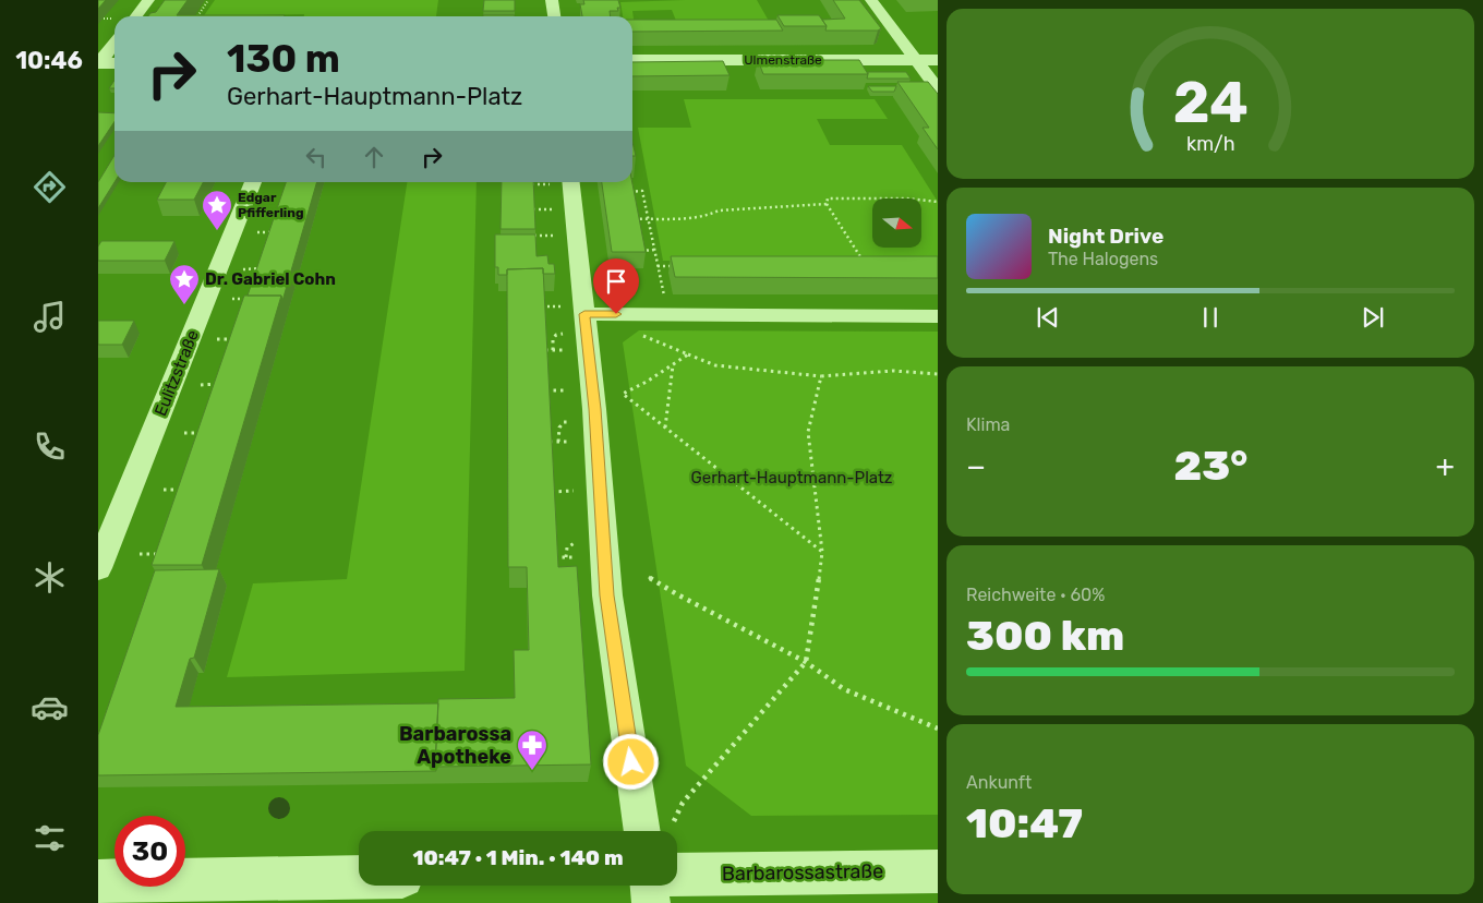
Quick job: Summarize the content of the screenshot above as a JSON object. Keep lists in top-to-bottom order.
{
  "streets": {
    "street": ["Ulmenstraße", "Eulitzstraße", "Barbarossastraße"]
  },
  "parks": ["Gerhart-Hauptmann-Platz"],
  "places": {
    "place": ["Edgar Pfifferling", "Dr. Gabriel Cohn"],
    "pharmacy": ["Barbarossa Apotheke"]
  },
  "north": "right",
  "page": {
    "tabs": "10:46",
    "turn": ["130 m", "Gerhart-Hauptmann-Platz"],
    "song": ["Night Drive", "The Halogens"],
    "tile": [
      "Klima",
      ["Reichweite · 60%", "300 km"],
      ["Ankunft", "10:47"]
    ],
    "heat": ["−", "23°", "+"],
    "limit": "30",
    "trip": "10:47 · 1 Min. · 140 m",
    "gauge": ["24", "km/h"]
  }
}
